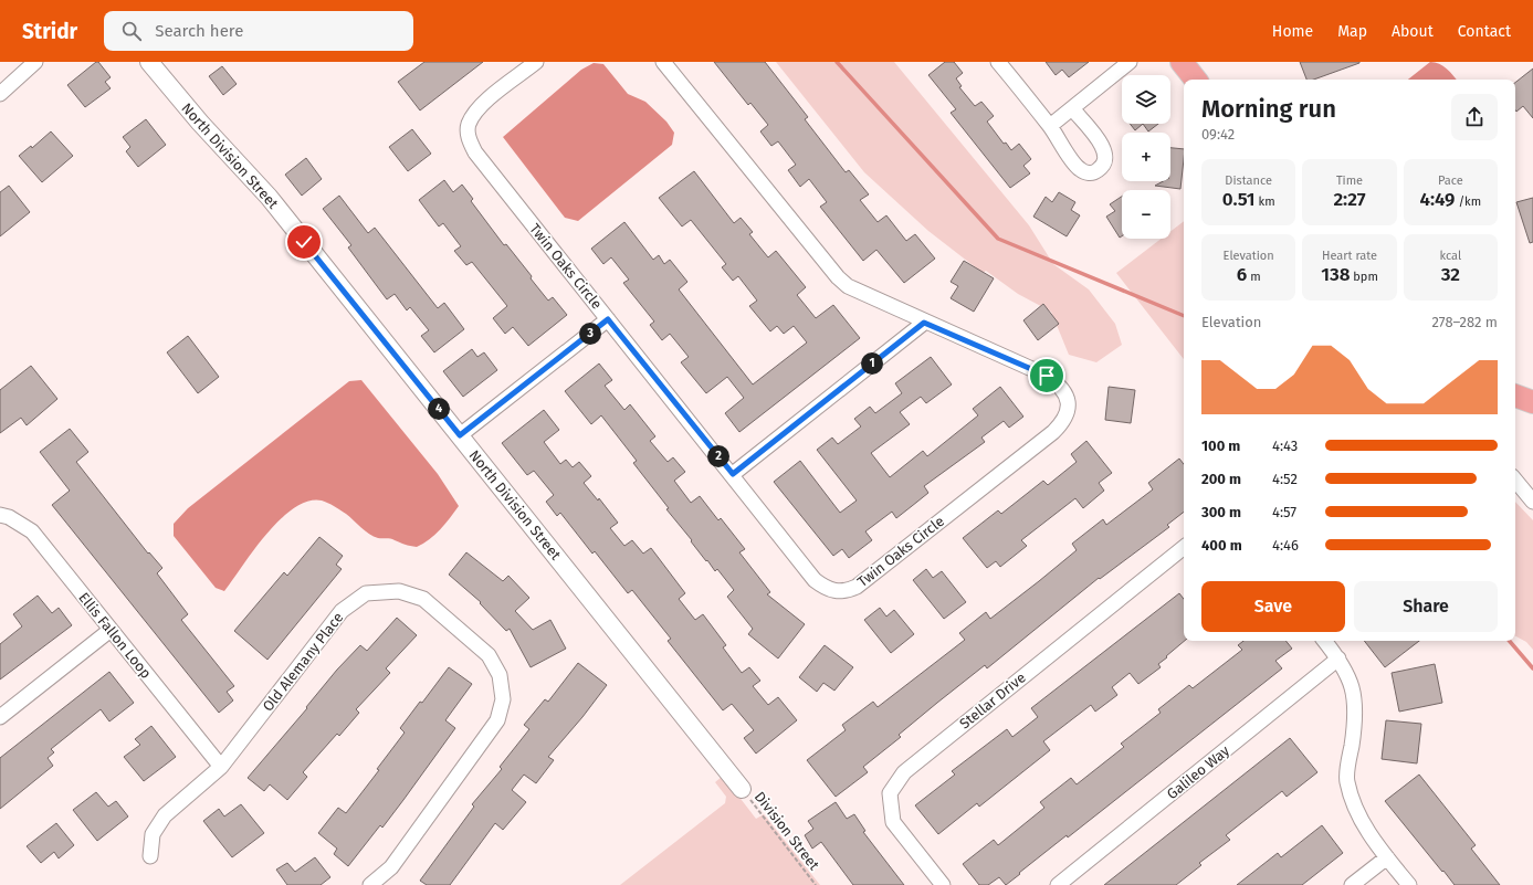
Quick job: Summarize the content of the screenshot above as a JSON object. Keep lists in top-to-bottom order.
{
  "streets": {
    "street": [
      "North Division Street",
      "Twin Oaks Circle",
      "Ellis Fallon Loop",
      "Old Alemany Place",
      "Stellar Drive",
      "Galileo Way"
    ],
    "path": ["Division Street"]
  },
  "crossings": [
    ["North Division Street", "Division Street"],
    ["Ellis Fallon Loop", "Old Alemany Place"]
  ],
  "page": {
    "header": "Stridr",
    "search": "Search here",
    "nav": [
      "Home",
      "Map",
      "About",
      "Contact"
    ],
    "map_buttons": ["+", "−"],
    "heading": ["Morning run", "09:42"],
    "stats": [
      ["Distance", "0.51 km"],
      ["Time", "2:27"],
      ["Pace", "4:49 /km"],
      ["Elevation", "6 m"],
      ["Heart rate", "138 bpm"],
      ["kcal", "32"]
    ],
    "chart": ["Elevation", "278–282 m"],
    "pins": [
      "3",
      "1",
      "4",
      "2"
    ],
    "list": [
      {
        "name": "100 m",
        "note": "4:43"
      },
      {
        "name": "200 m",
        "note": "4:52"
      },
      {
        "name": "300 m",
        "note": "4:57"
      },
      {
        "name": "400 m",
        "note": "4:46"
      }
    ],
    "buttons": ["Save", "Share"]
  }
}
